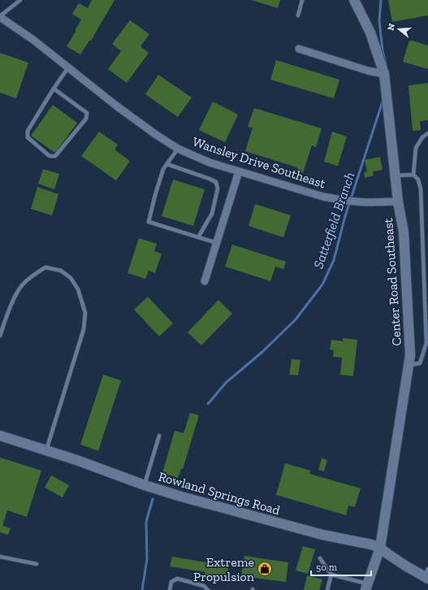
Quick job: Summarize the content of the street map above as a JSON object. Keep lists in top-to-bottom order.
{
  "streets": {
    "street": ["Wansley Drive Southeast", "Center Road Southeast", "Rowland Springs Road"]
  },
  "crossings": [
    ["Wansley Drive Southeast", "Center Road Southeast"],
    ["Center Road Southeast", "Rowland Springs Road"]
  ],
  "water": ["Satterfield Branch"],
  "places": {
    "shop": ["Extreme Propulsion"]
  },
  "scale_bar": "50 m",
  "north": "left"
}
